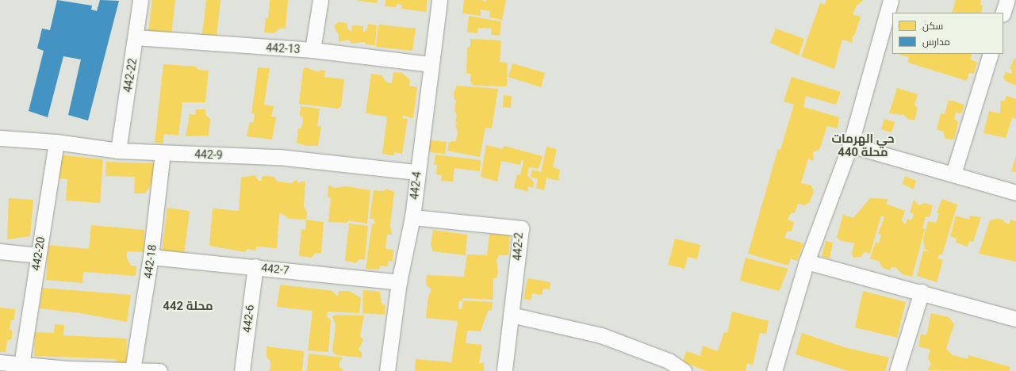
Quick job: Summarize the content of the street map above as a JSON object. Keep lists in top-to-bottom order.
{
  "streets": {
    "street": [
      "442-13",
      "442-22",
      "442-9",
      "442-4",
      "442-2",
      "442-20",
      "442-18",
      "442-7",
      "442-6"
    ]
  },
  "crossings": [
    ["442-13", "442-22"],
    ["442-13", "442-4"],
    ["442-22", "442-9"],
    ["442-9", "442-4"],
    ["442-9", "442-20"],
    ["442-9", "442-18"],
    ["442-4", "442-2"],
    ["442-4", "442-7"],
    ["442-18", "442-7"],
    ["442-7", "442-6"]
  ],
  "districts": ["حي الهرمات محلة 440", "محلة 442"],
  "legend": ["سكن", "مدارس"]
}
